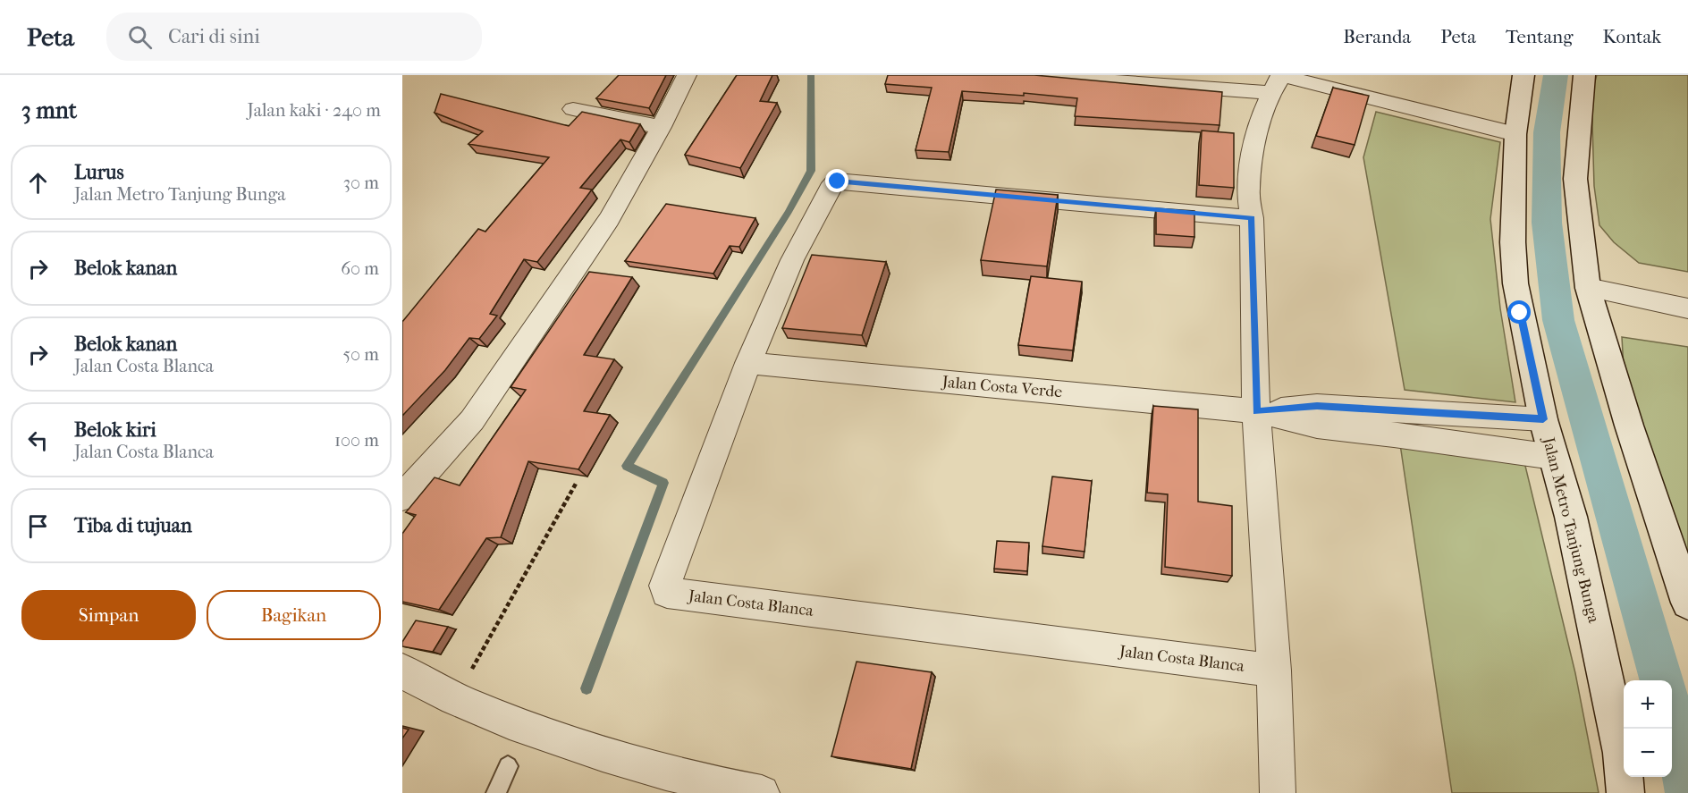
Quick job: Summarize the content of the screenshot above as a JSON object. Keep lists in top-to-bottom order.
{
  "streets": {
    "main road": ["Jalan Metro Tanjung Bunga"],
    "street": ["Jalan Costa Verde", "Jalan Costa Blanca"]
  },
  "crossings": [
    ["Jalan Costa Verde", "Jalan Costa Blanca"]
  ],
  "page": {
    "header": "Peta",
    "search": "Cari di sini",
    "nav": [
      "Beranda",
      "Peta",
      "Tentang",
      "Kontak"
    ],
    "heading": ["3 mnt", "Jalan kaki · 240 m"],
    "list": [
      ["Lurus", "Jalan Metro Tanjung Bunga", "30 m"],
      ["Belok kanan", "60 m"],
      ["Belok kanan", "Jalan Costa Blanca", "50 m"],
      ["Belok kiri", "Jalan Costa Blanca", "100 m"],
      "Tiba di tujuan"
    ],
    "buttons": ["Simpan", "Bagikan"],
    "map_buttons": ["+", "−"]
  }
}
